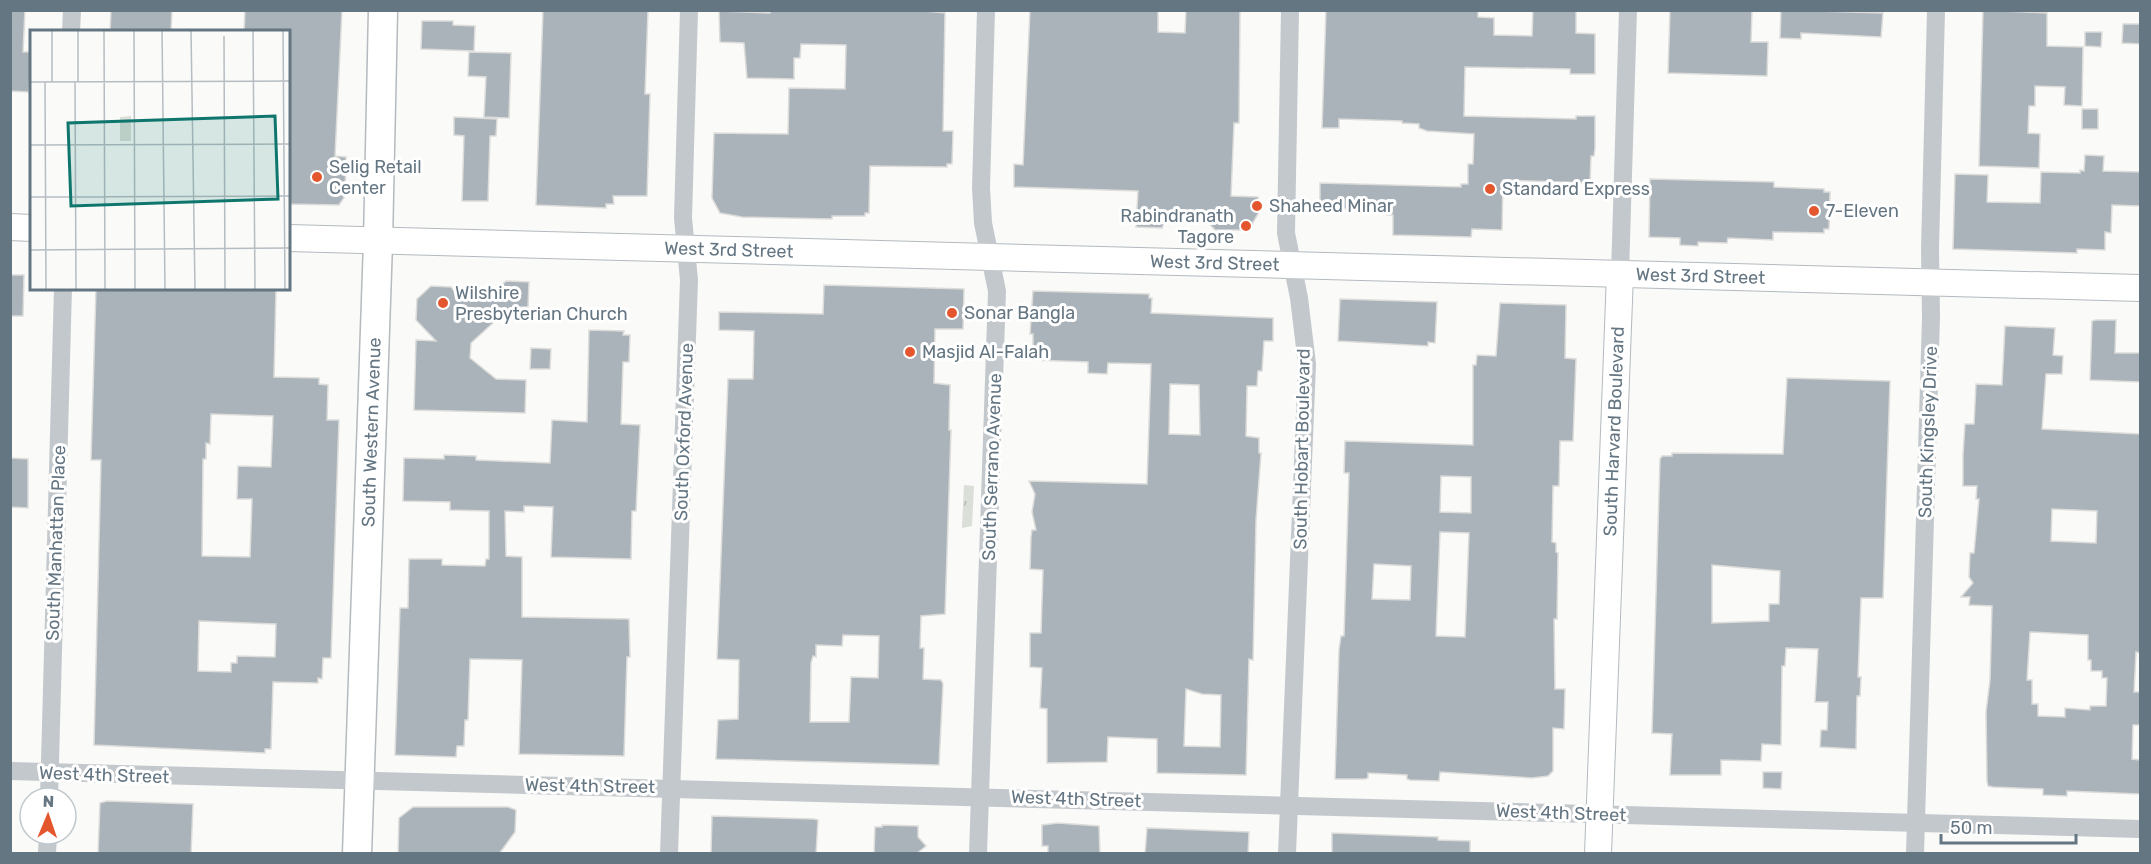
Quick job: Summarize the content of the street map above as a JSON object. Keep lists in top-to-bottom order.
{
  "streets": {
    "main road": ["West 3rd Street", "South Western Avenue", "South Harvard Boulevard"],
    "street": [
      "South Oxford Avenue",
      "South Kingsley Drive",
      "South Hobart Boulevard",
      "South Serrano Avenue",
      "South Manhattan Place",
      "West 4th Street"
    ]
  },
  "crossings": [
    ["West 3rd Street", "South Western Avenue"],
    ["West 3rd Street", "South Oxford Avenue"],
    ["West 3rd Street", "South Harvard Boulevard"],
    ["West 3rd Street", "South Kingsley Drive"],
    ["West 3rd Street", "South Hobart Boulevard"],
    ["West 3rd Street", "South Serrano Avenue"],
    ["South Western Avenue", "West 4th Street"],
    ["South Oxford Avenue", "West 4th Street"],
    ["South Harvard Boulevard", "West 4th Street"],
    ["South Kingsley Drive", "West 4th Street"],
    ["South Hobart Boulevard", "West 4th Street"],
    ["South Serrano Avenue", "West 4th Street"],
    ["South Manhattan Place", "West 4th Street"]
  ],
  "places": [
    "Selig Retail Center",
    "Standard Express",
    "Shaheed Minar",
    "7-Eleven",
    "Rabindranath Tagore",
    "Wilshire Presbyterian Church",
    "Sonar Bangla",
    "Masjid Al-Falah"
  ],
  "scale_bar": "50 m",
  "north": "top"
}
